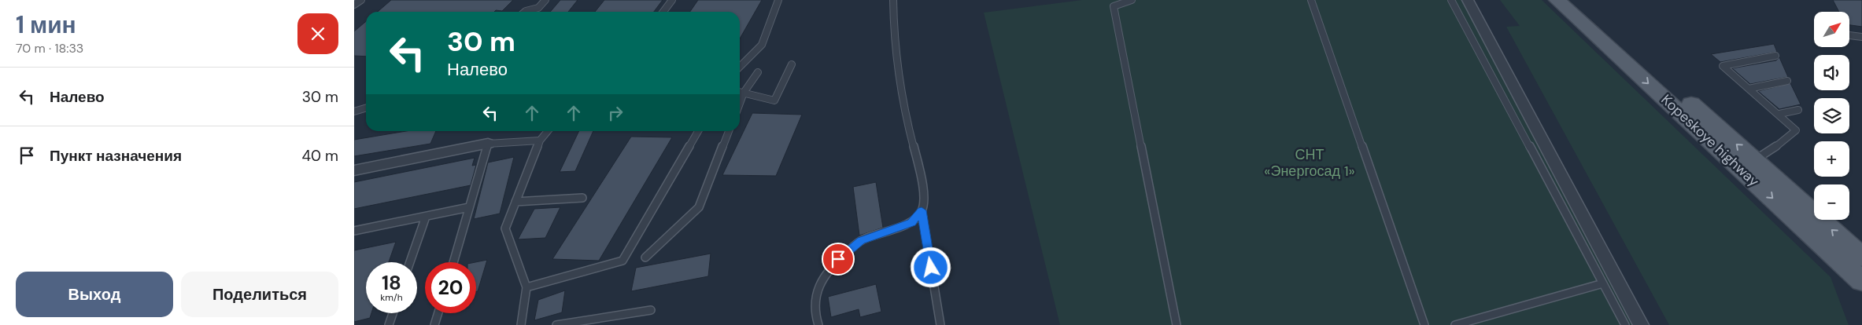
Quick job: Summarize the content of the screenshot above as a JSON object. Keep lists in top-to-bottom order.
{
  "streets": {
    "main road": ["Kopeskoye highway"]
  },
  "parks": ["СНТ «Энергосад 1»"],
  "north": "top right",
  "page": {
    "heading": ["1 мин", "70 m · 18:33"],
    "map_buttons": ["+", "−"],
    "turn": ["30 m", "Налево"],
    "list": [
      {
        "name": "Налево",
        "value": "30 m"
      },
      {
        "name": "Пункт назначения",
        "value": "40 m"
      }
    ],
    "speed": "18 km/h",
    "limit": "20",
    "buttons": ["Выход", "Поделиться"]
  }
}
